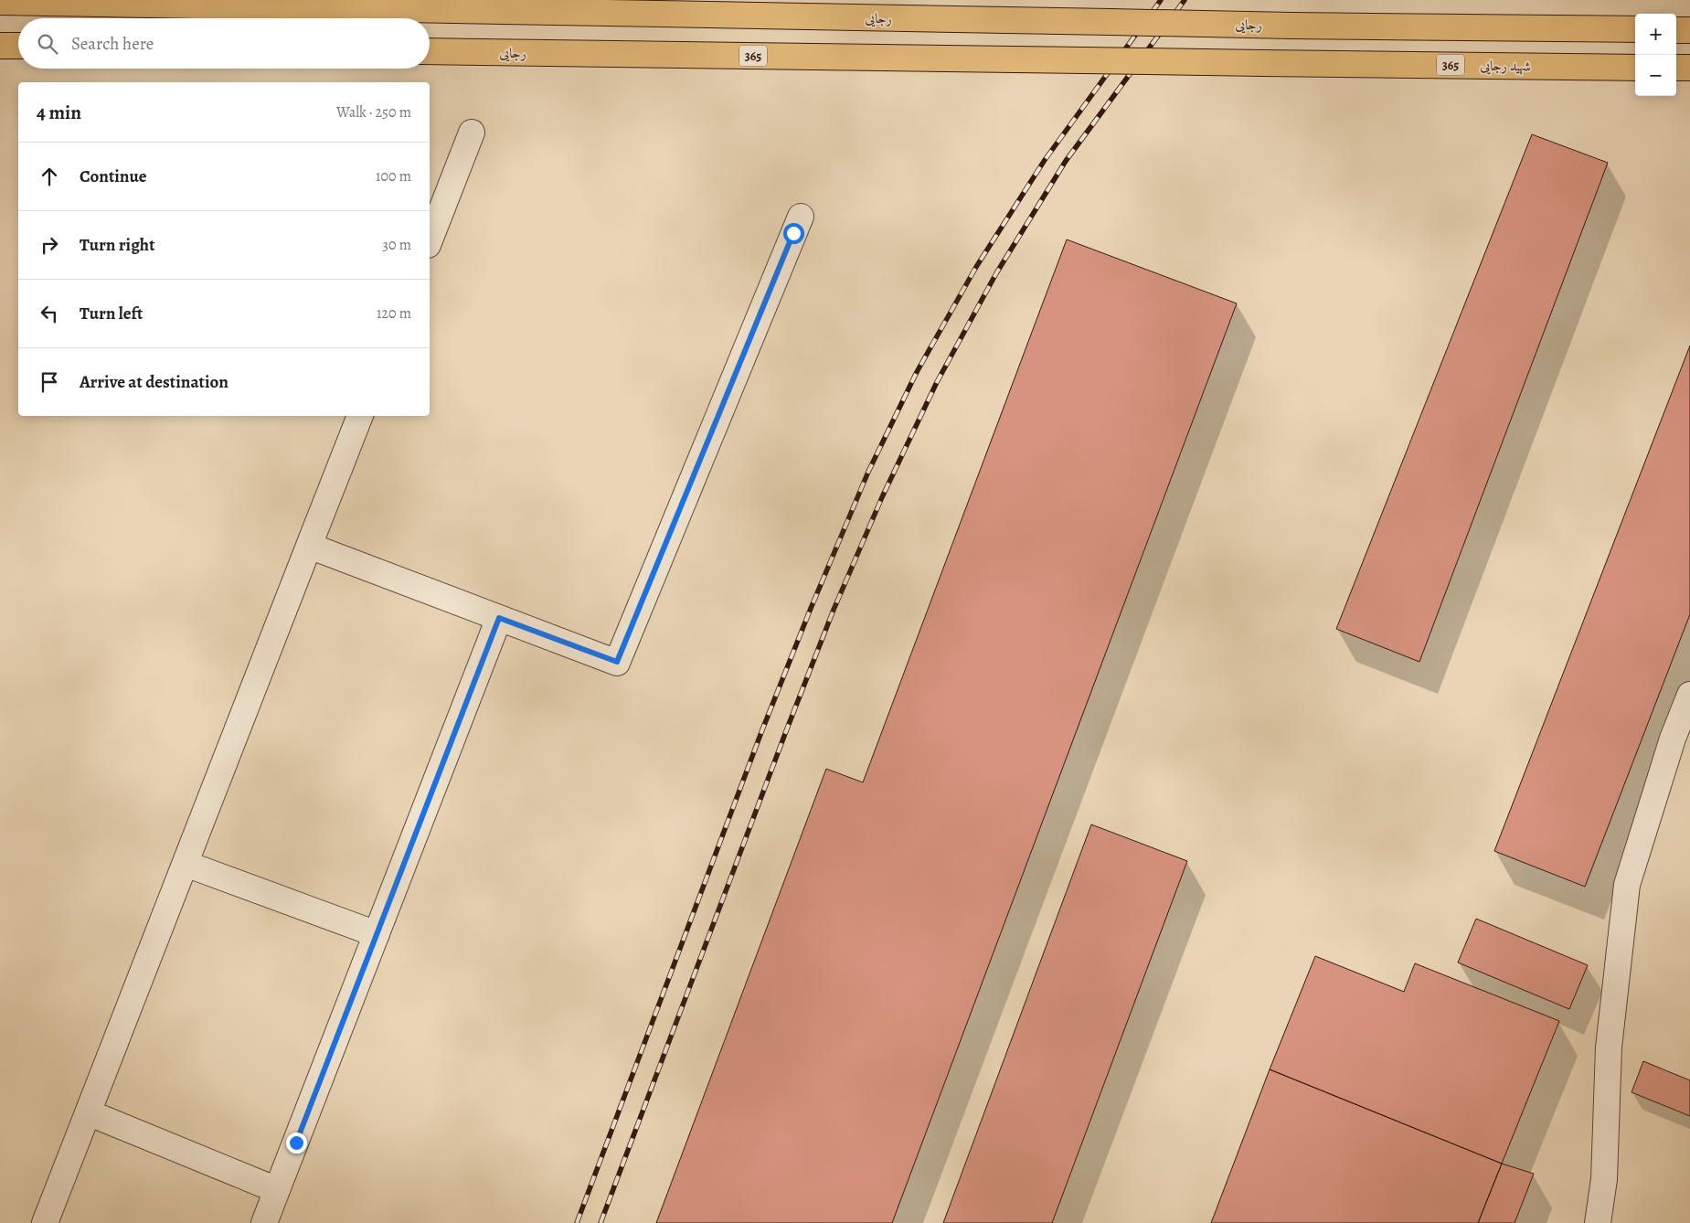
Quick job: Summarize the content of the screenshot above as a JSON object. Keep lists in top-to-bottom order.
{
  "streets": {
    "main road": ["رجایی", "365", "شهید رجایی"]
  },
  "crossings": [
    ["رجایی", "شهید رجایی"]
  ],
  "page": {
    "map_buttons": ["+", "−"],
    "search": "Search here",
    "heading": ["4 min", "Walk · 250 m"],
    "list": [
      ["Continue", "100 m"],
      ["Turn right", "30 m"],
      ["Turn left", "120 m"],
      "Arrive at destination"
    ]
  }
}
